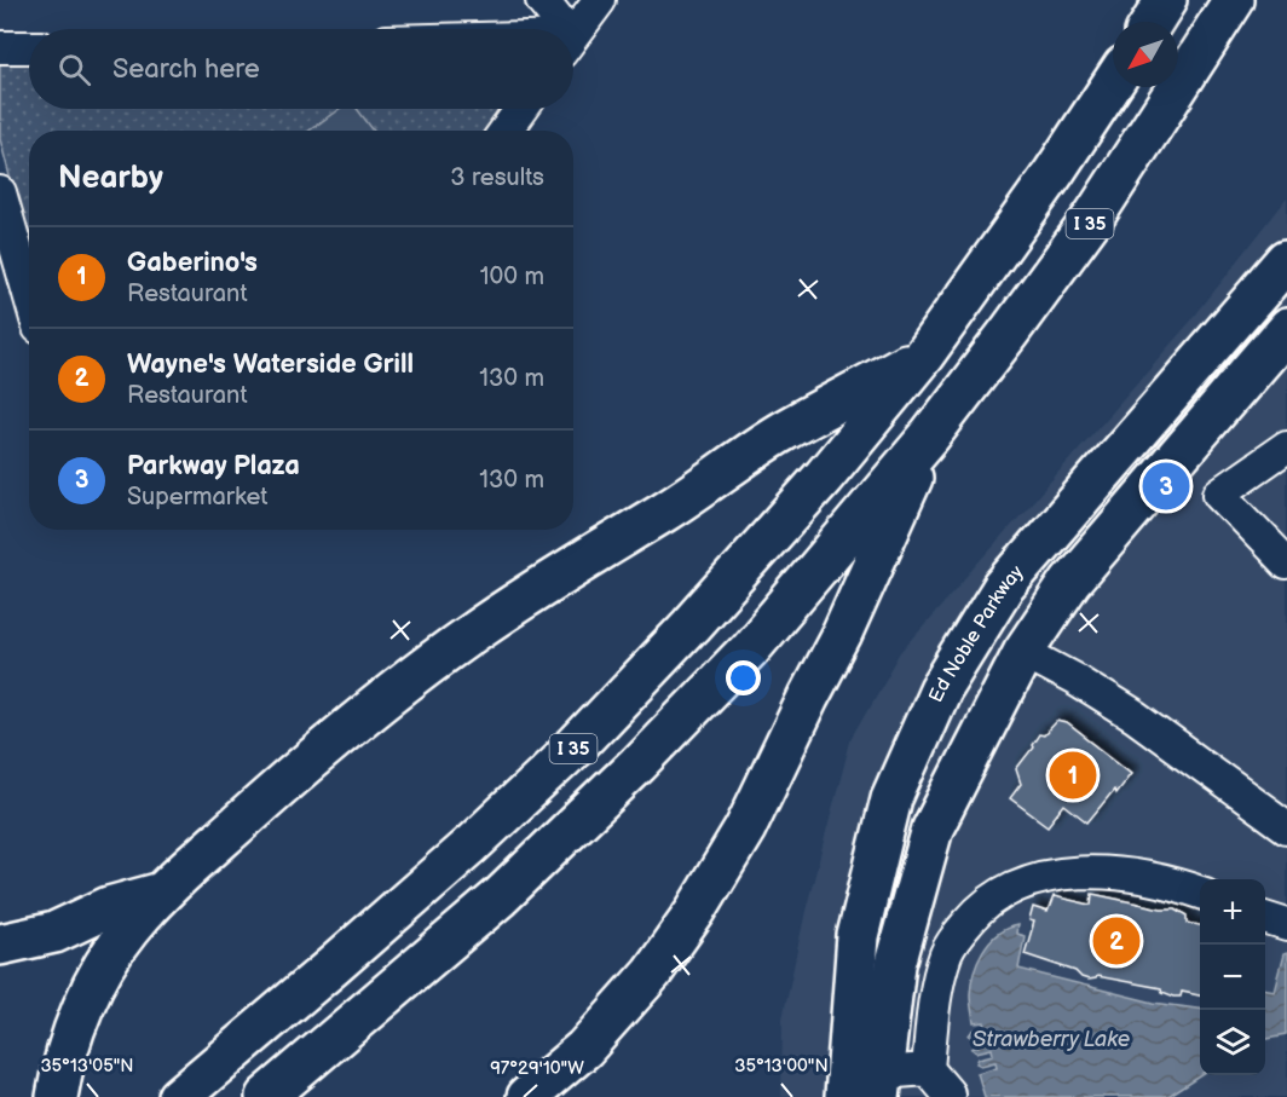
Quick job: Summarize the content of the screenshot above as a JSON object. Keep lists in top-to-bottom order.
{
  "streets": {
    "main road": ["I 35", "Ed Noble Parkway"]
  },
  "water": ["Strawberry Lake"],
  "north": "bottom left",
  "page": {
    "search": "Search here",
    "heading": ["Nearby", "3 results"],
    "list": [
      {
        "mark": "1",
        "name": "Gaberino's",
        "note": "Restaurant",
        "value": "100 m"
      },
      {
        "mark": "2",
        "name": "Wayne's Waterside Grill",
        "note": "Restaurant",
        "value": "130 m"
      },
      {
        "mark": "3",
        "name": "Parkway Plaza",
        "note": "Supermarket",
        "value": "130 m"
      }
    ],
    "pins": ["3", "1", "2"],
    "map_buttons": ["+", "−"]
  },
  "coordinates": ["35°13'05\"N", "35°13'00\"N", "97°29'10\"W"]
}
